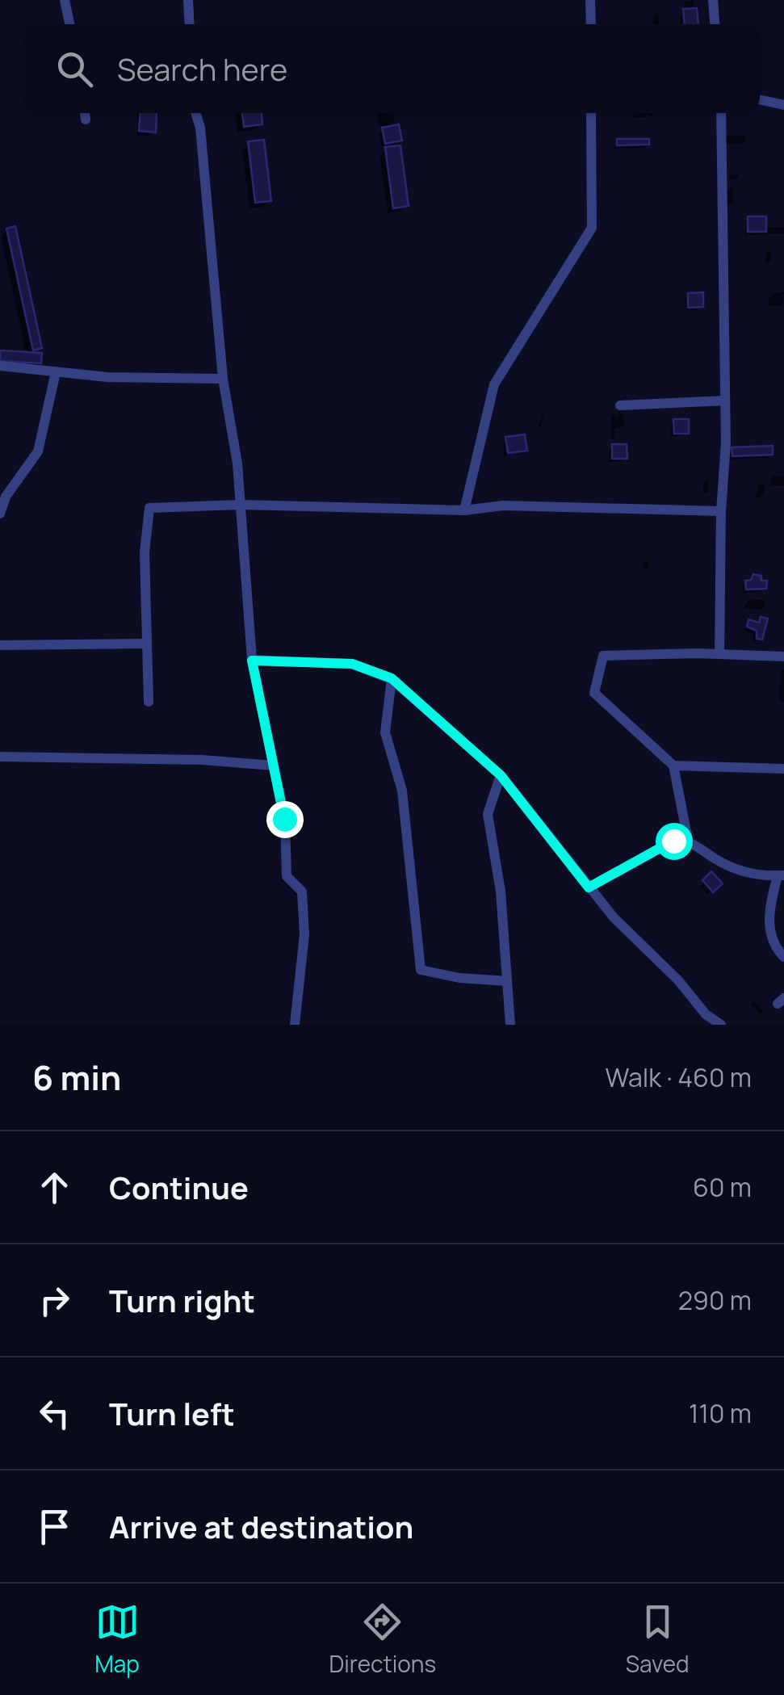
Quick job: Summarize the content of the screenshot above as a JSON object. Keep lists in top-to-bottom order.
{
  "page": {
    "search": "Search here",
    "heading": ["6 min", "Walk · 460 m"],
    "list": [
      ["Continue", "60 m"],
      ["Turn right", "290 m"],
      ["Turn left", "110 m"],
      "Arrive at destination"
    ],
    "nav": ["Map", "Directions", "Saved"]
  }
}
